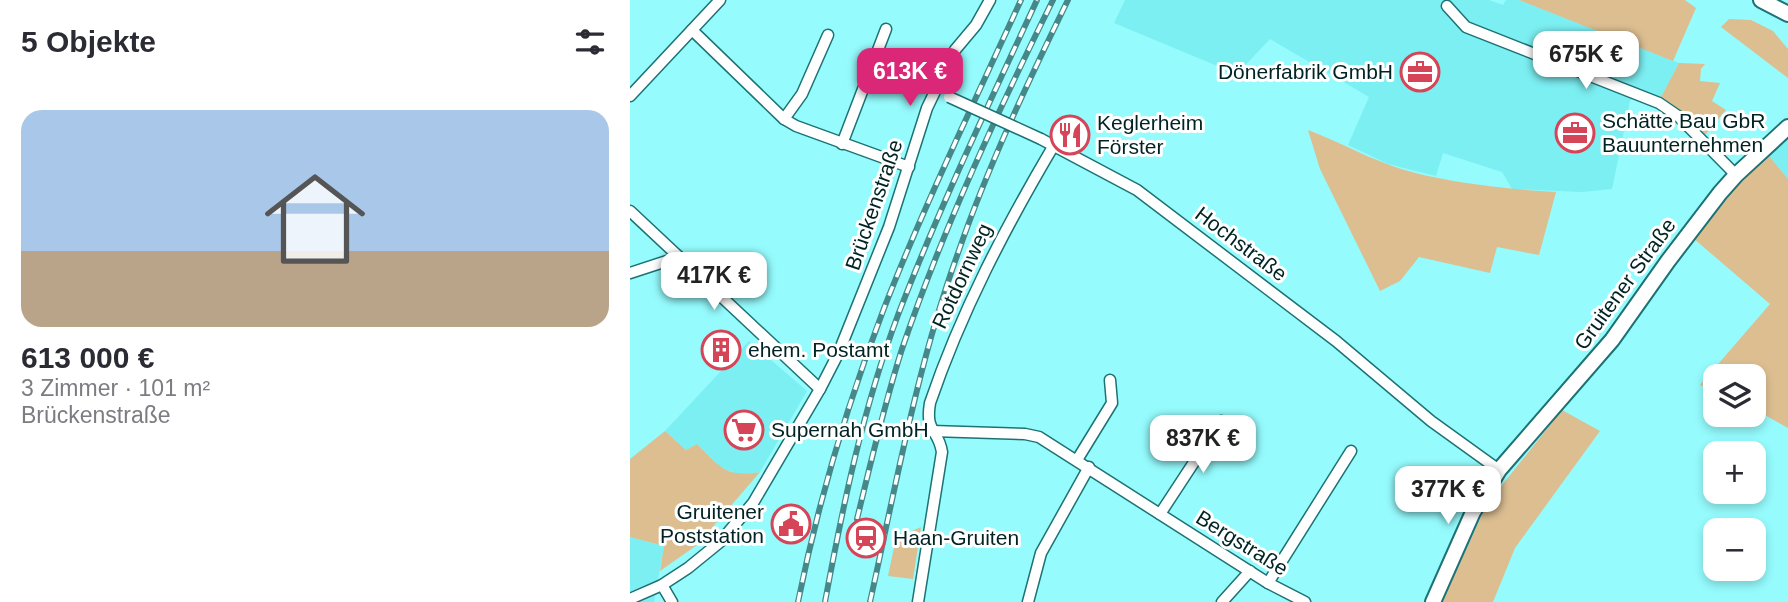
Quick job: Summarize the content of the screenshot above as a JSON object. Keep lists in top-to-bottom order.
{
  "streets": {
    "main road": ["Gruitener Straße"],
    "street": [
      "Brückenstraße",
      "Hochstraße",
      "Rotdornweg",
      "Bergstraße"
    ]
  },
  "crossings": [
    ["Brückenstraße", "Hochstraße"],
    ["Hochstraße", "Rotdornweg"],
    ["Hochstraße", "Gruitener Straße"],
    ["Rotdornweg", "Bergstraße"]
  ],
  "places": {
    "office": ["Dönerfabrik GmbH", "Schätte Bau GbR Bauunternehmen"],
    "restaurant": ["Keglerheim Förster"],
    "building": ["ehem. Postamt"],
    "supermarket": ["Supernah GmbH"],
    "public building": ["Gruitener Poststation"],
    "station": ["Haan-Gruiten"]
  },
  "page": {
    "heading": "5 Objekte",
    "price": [
      "675K €",
      "613K €",
      "417K €",
      "837K €",
      "377K €"
    ],
    "list": [
      {
        "name": "613 000 €",
        "note": "3 Zimmer · 101 m² · Brückenstraße"
      }
    ],
    "map_buttons": ["+", "−"]
  }
}
